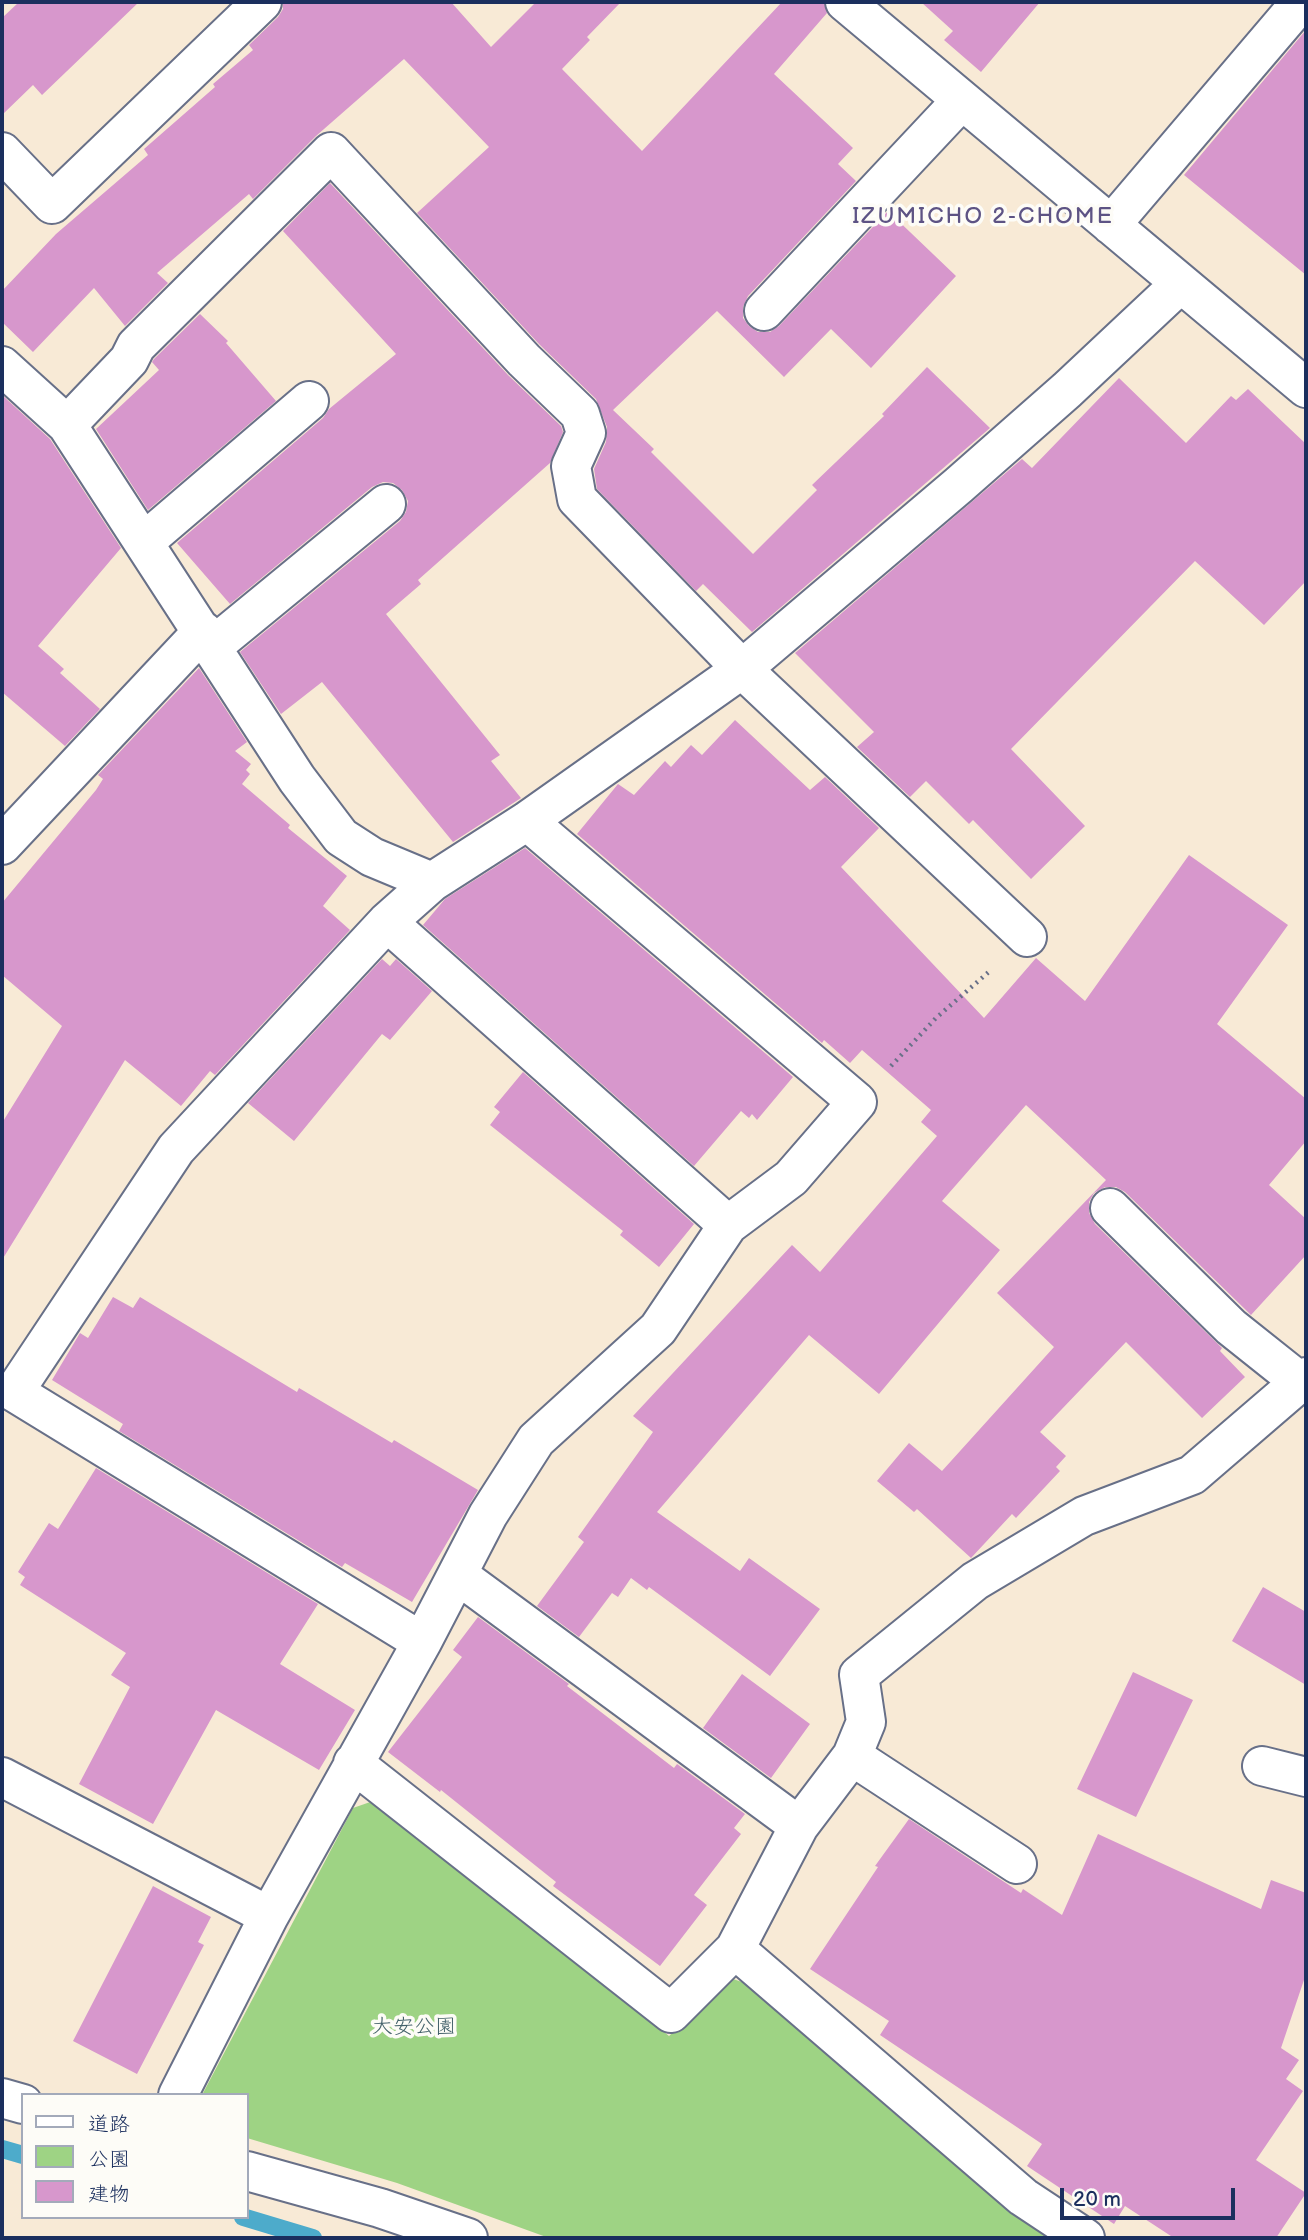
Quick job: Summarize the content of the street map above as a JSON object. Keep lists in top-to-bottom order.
{
  "districts": ["IZUMICHO 2-CHOME"],
  "parks": ["大安公園"],
  "legend": ["道路", "公園", "建物"],
  "scale_bar": "20 m"
}
